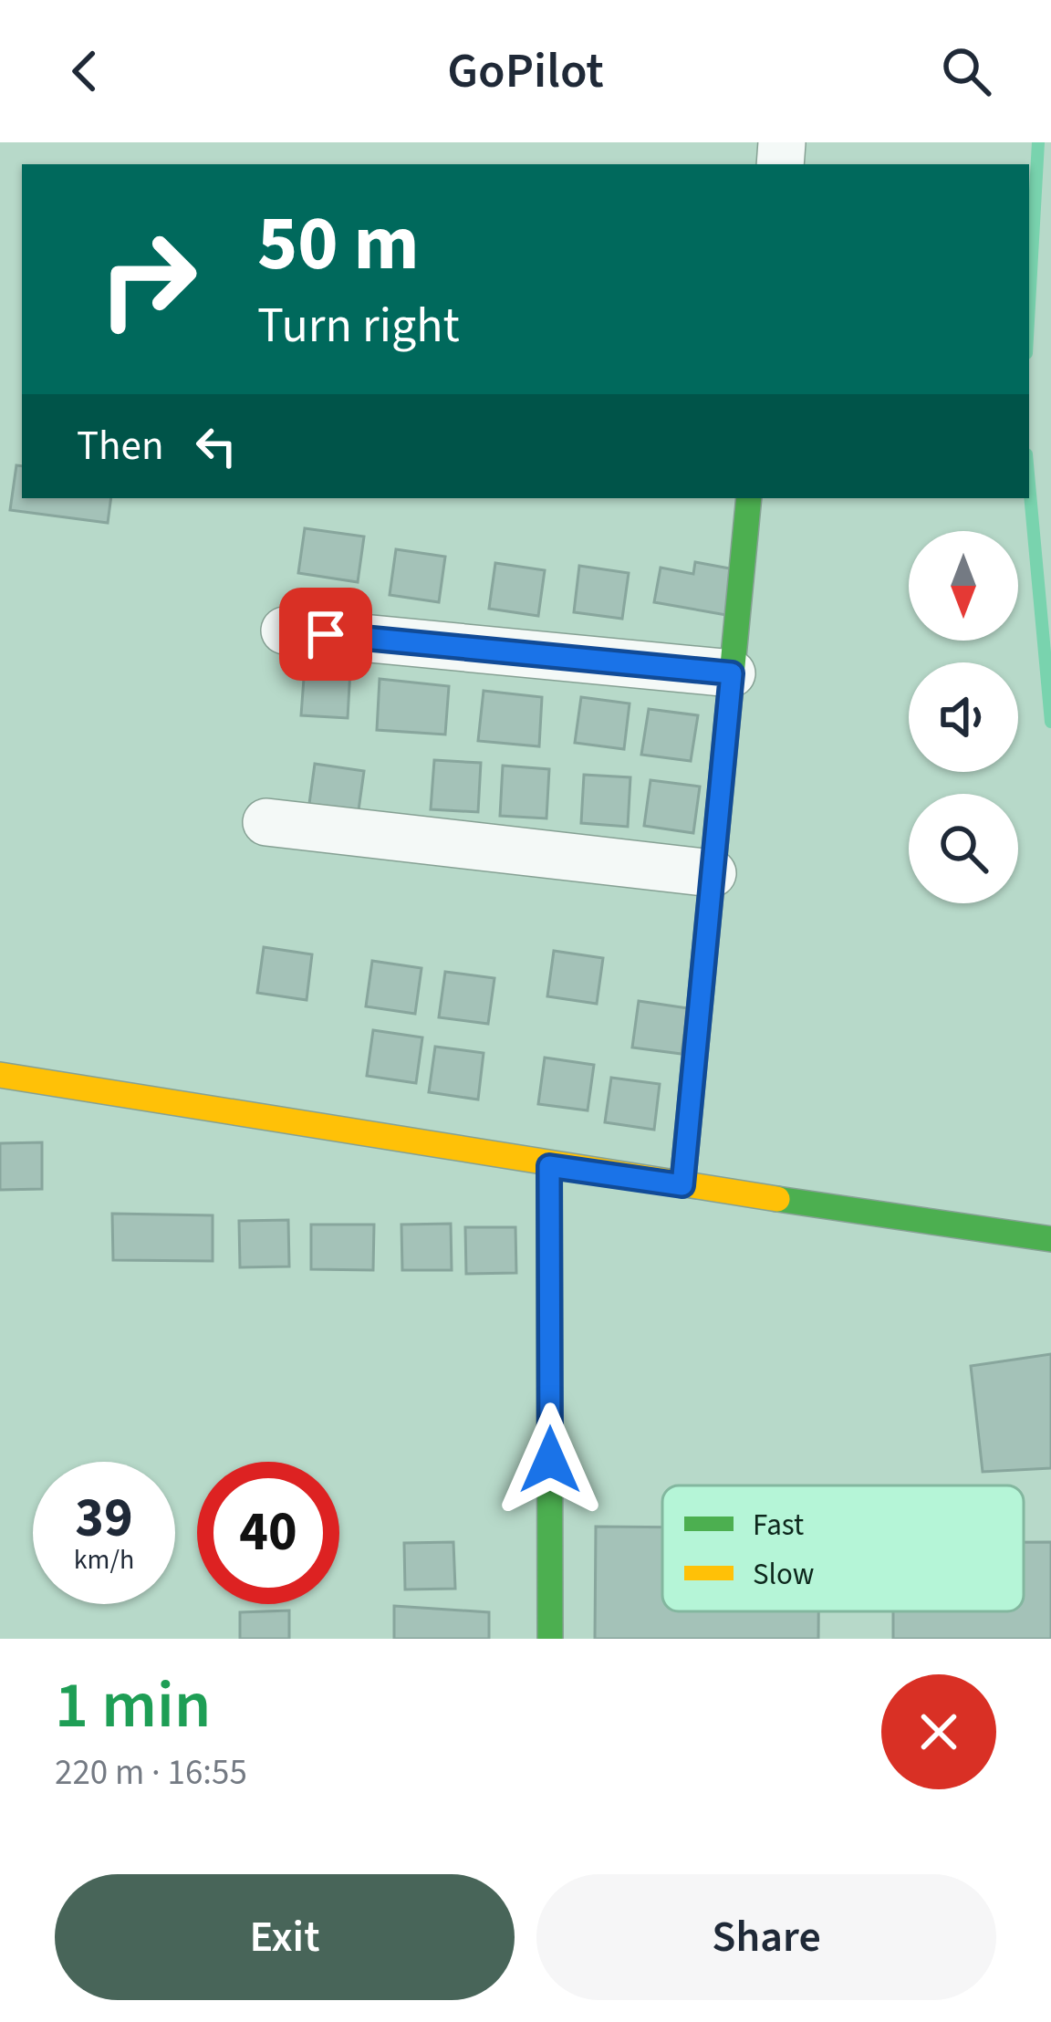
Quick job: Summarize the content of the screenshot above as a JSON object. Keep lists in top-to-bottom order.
{
  "legend": ["Fast", "Slow"],
  "north": "bottom",
  "page": {
    "header": "GoPilot",
    "turn": ["50 m", "Turn right"],
    "then": "Then",
    "speed": "39 km/h",
    "limit": "40",
    "heading": ["1 min", "220 m · 16:55"],
    "buttons": ["Exit", "Share"]
  }
}
